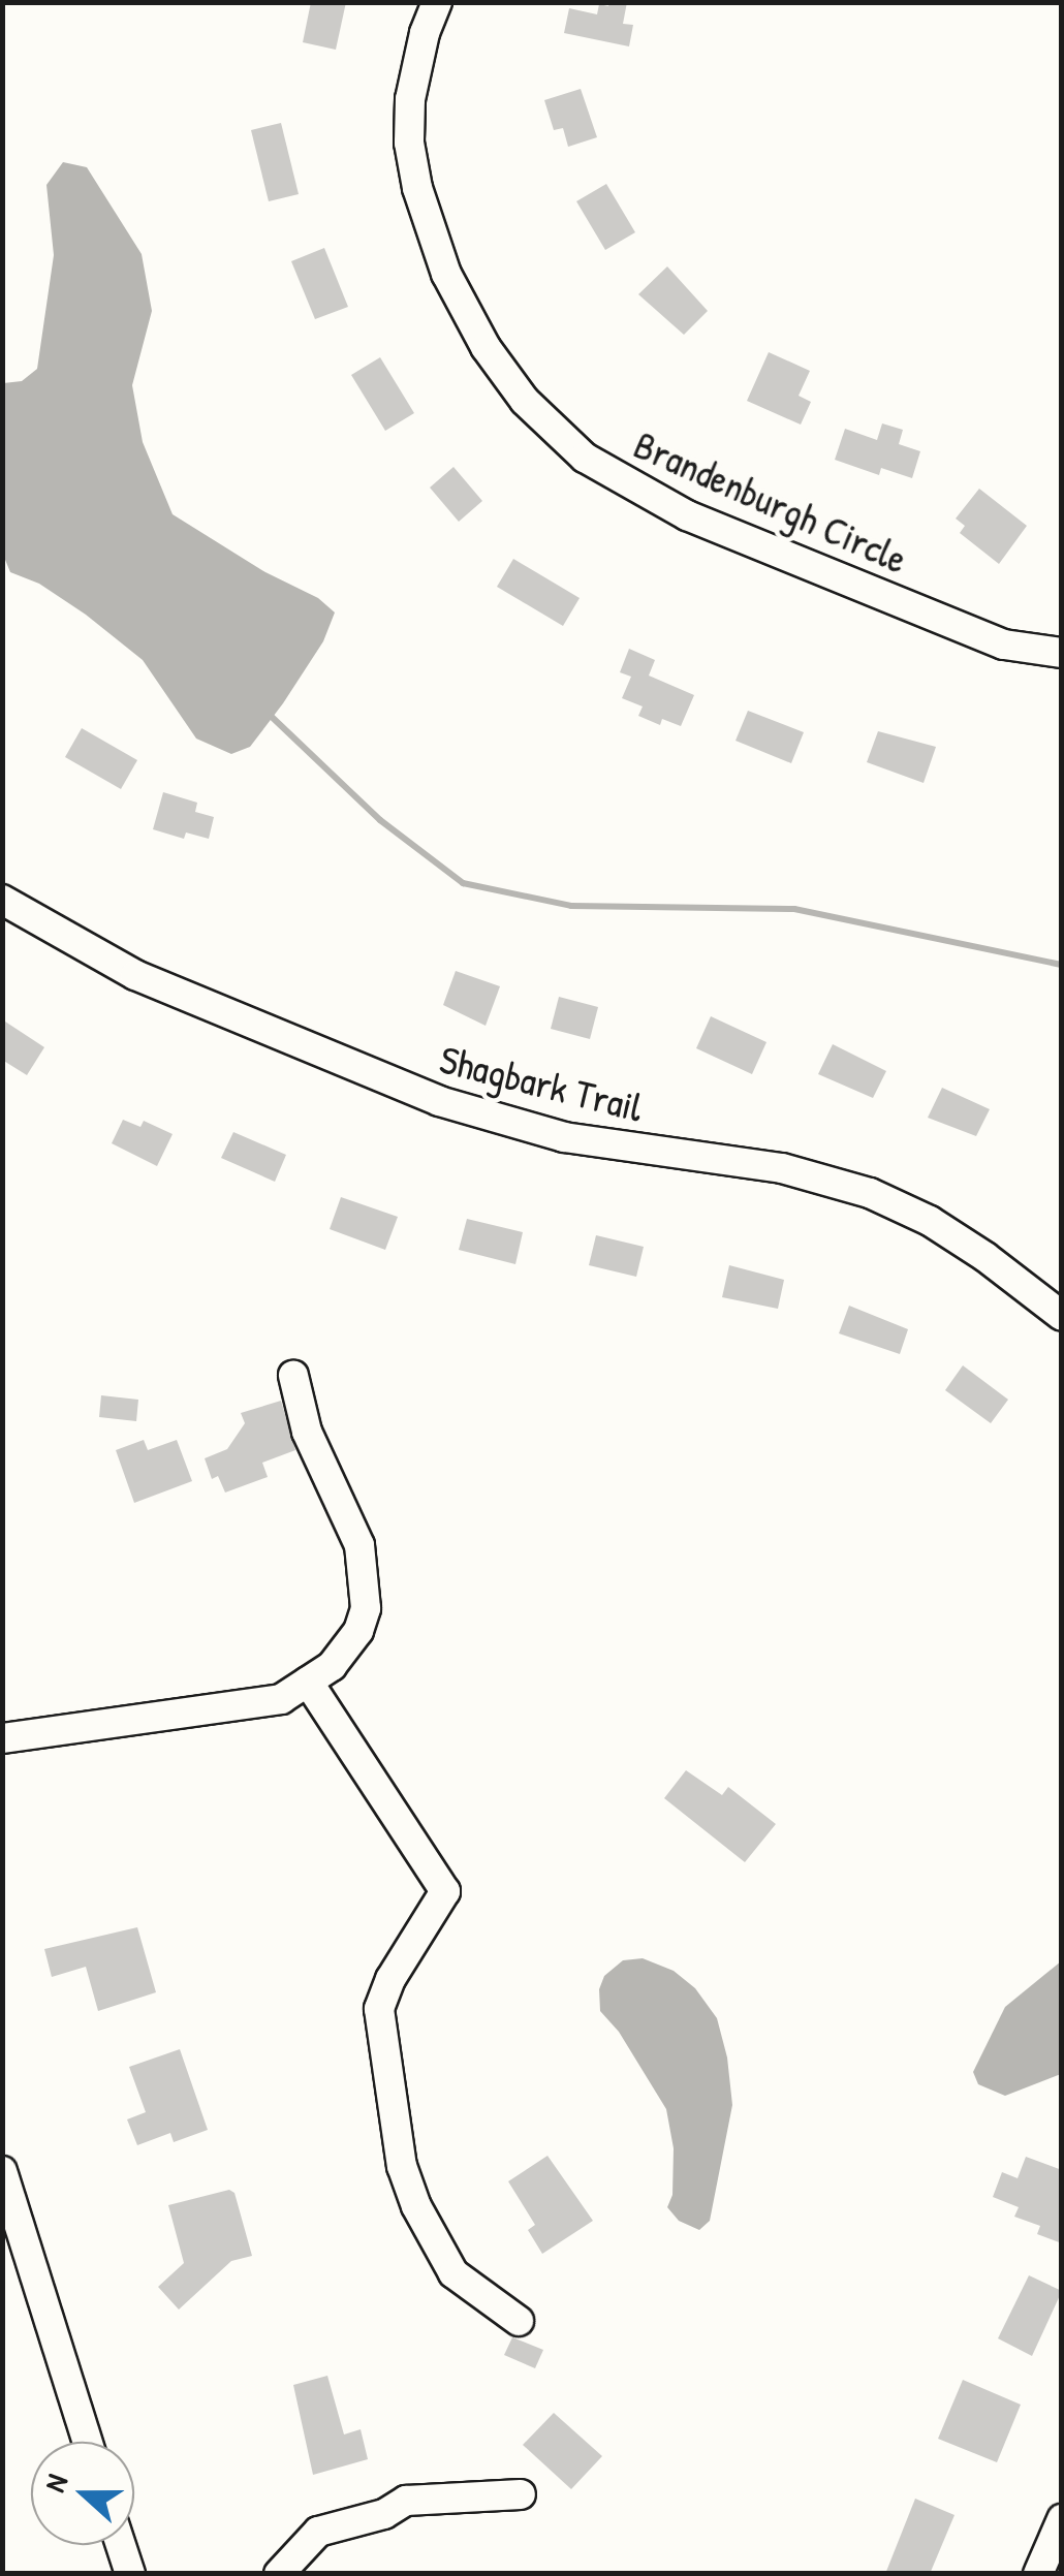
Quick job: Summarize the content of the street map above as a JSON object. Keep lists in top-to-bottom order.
{
  "streets": {
    "street": ["Brandenburgh Circle", "Shagbark Trail"]
  },
  "north": "left"
}
